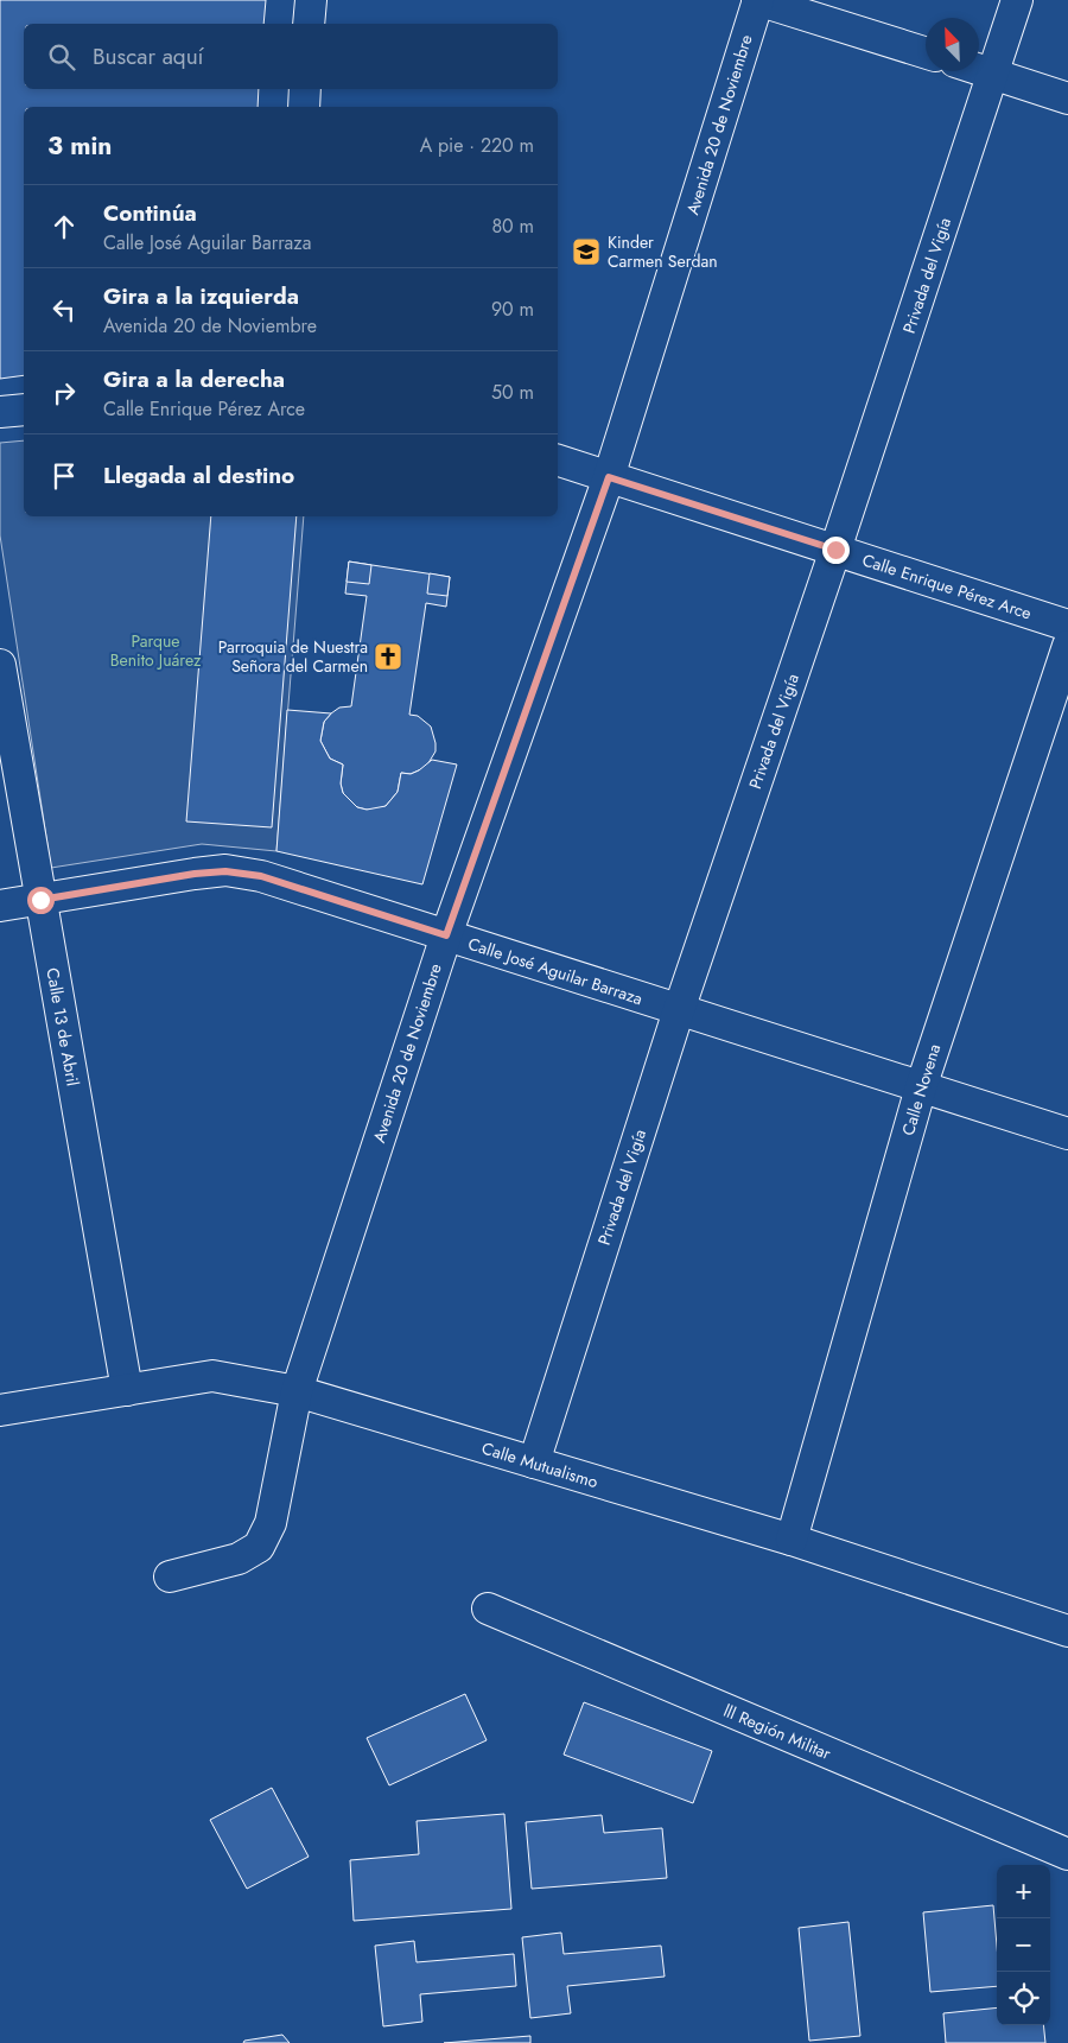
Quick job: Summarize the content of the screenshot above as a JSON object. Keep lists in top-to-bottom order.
{
  "streets": {
    "street": [
      "Avenida 20 de Noviembre",
      "Privada del Vigía",
      "Calle Enrique Pérez Arce",
      "Calle José Aguilar Barraza",
      "Calle 13 de Abril",
      "Calle Novena",
      "Calle Mutualismo",
      "lll Región Militar"
    ]
  },
  "crossings": [
    ["Avenida 20 de Noviembre", "Calle Enrique Pérez Arce"],
    ["Avenida 20 de Noviembre", "Calle José Aguilar Barraza"],
    ["Avenida 20 de Noviembre", "Calle Mutualismo"],
    ["Privada del Vigía", "Calle Enrique Pérez Arce"],
    ["Privada del Vigía", "Calle José Aguilar Barraza"],
    ["Privada del Vigía", "Calle Mutualismo"],
    ["Calle José Aguilar Barraza", "Calle 13 de Abril"],
    ["Calle José Aguilar Barraza", "Calle Novena"],
    ["Calle 13 de Abril", "Calle Mutualismo"],
    ["Calle Novena", "Calle Mutualismo"]
  ],
  "parks": ["Parque Benito Juárez"],
  "places": {
    "school or university": ["Kinder Carmen Serdan"],
    "church": ["Parroquia de Nuestra Señora del Carmen"]
  },
  "north": "top left",
  "page": {
    "search": "Buscar aquí",
    "heading": ["3 min", "A pie · 220 m"],
    "list": [
      ["Continúa", "Calle José Aguilar Barraza", "80 m"],
      ["Gira a la izquierda", "Avenida 20 de Noviembre", "90 m"],
      ["Gira a la derecha", "Calle Enrique Pérez Arce", "50 m"],
      "Llegada al destino"
    ],
    "map_buttons": ["+", "−"]
  }
}
